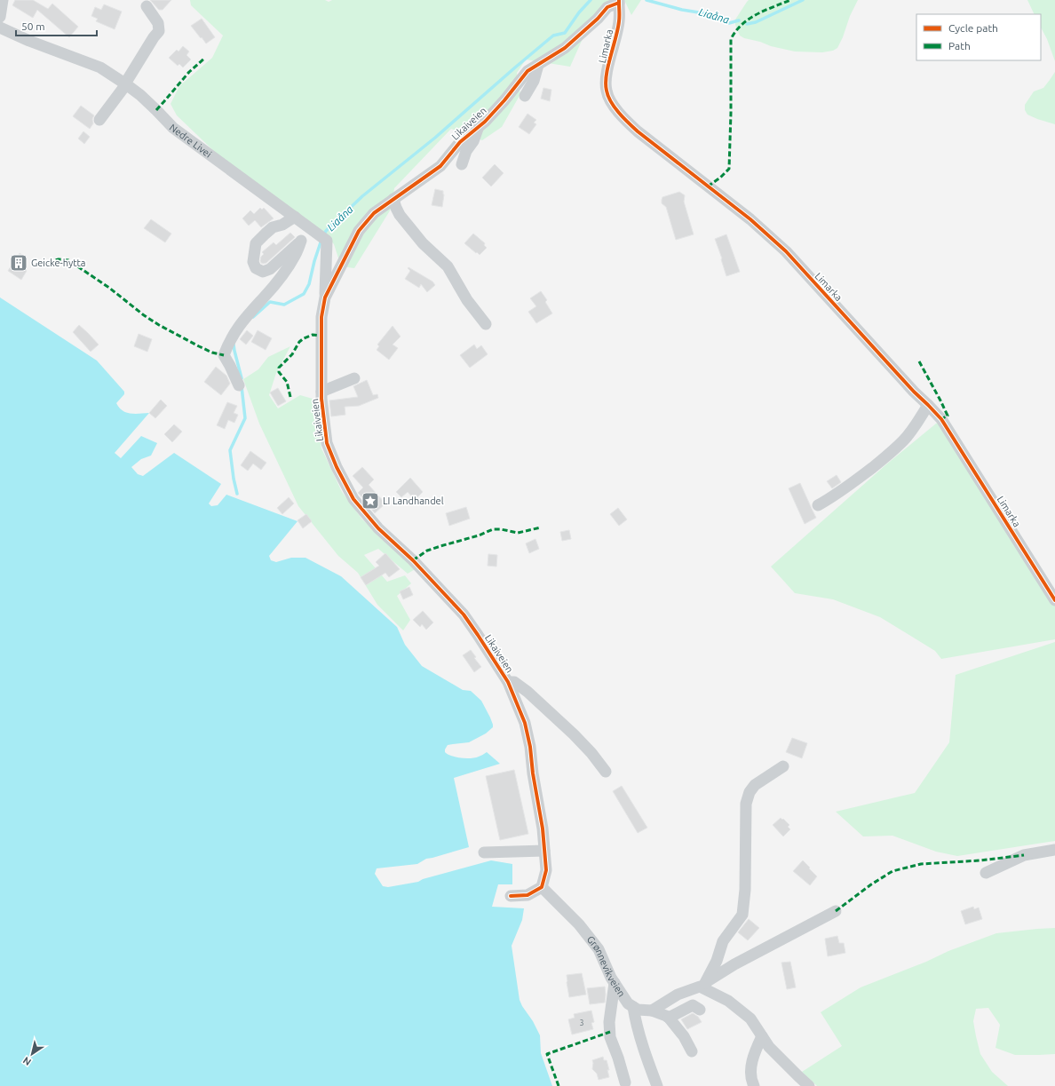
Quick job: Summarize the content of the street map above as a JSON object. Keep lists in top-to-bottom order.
{
  "streets": {
    "street": [
      "Limarka",
      "Likaiveien",
      "Nedre Livei",
      "Grønnevikveien"
    ]
  },
  "crossings": [
    ["Limarka", "Likaiveien"],
    ["Likaiveien", "Nedre Livei"],
    ["Likaiveien", "Grønnevikveien"]
  ],
  "water": ["Liaåna"],
  "places": {
    "building": ["Geicke-hytta"],
    "place": ["LI Landhandel"]
  },
  "house_numbers": ["3"],
  "legend": ["Cycle path", "Path"],
  "scale_bar": "50 m",
  "north": "bottom left"
}
